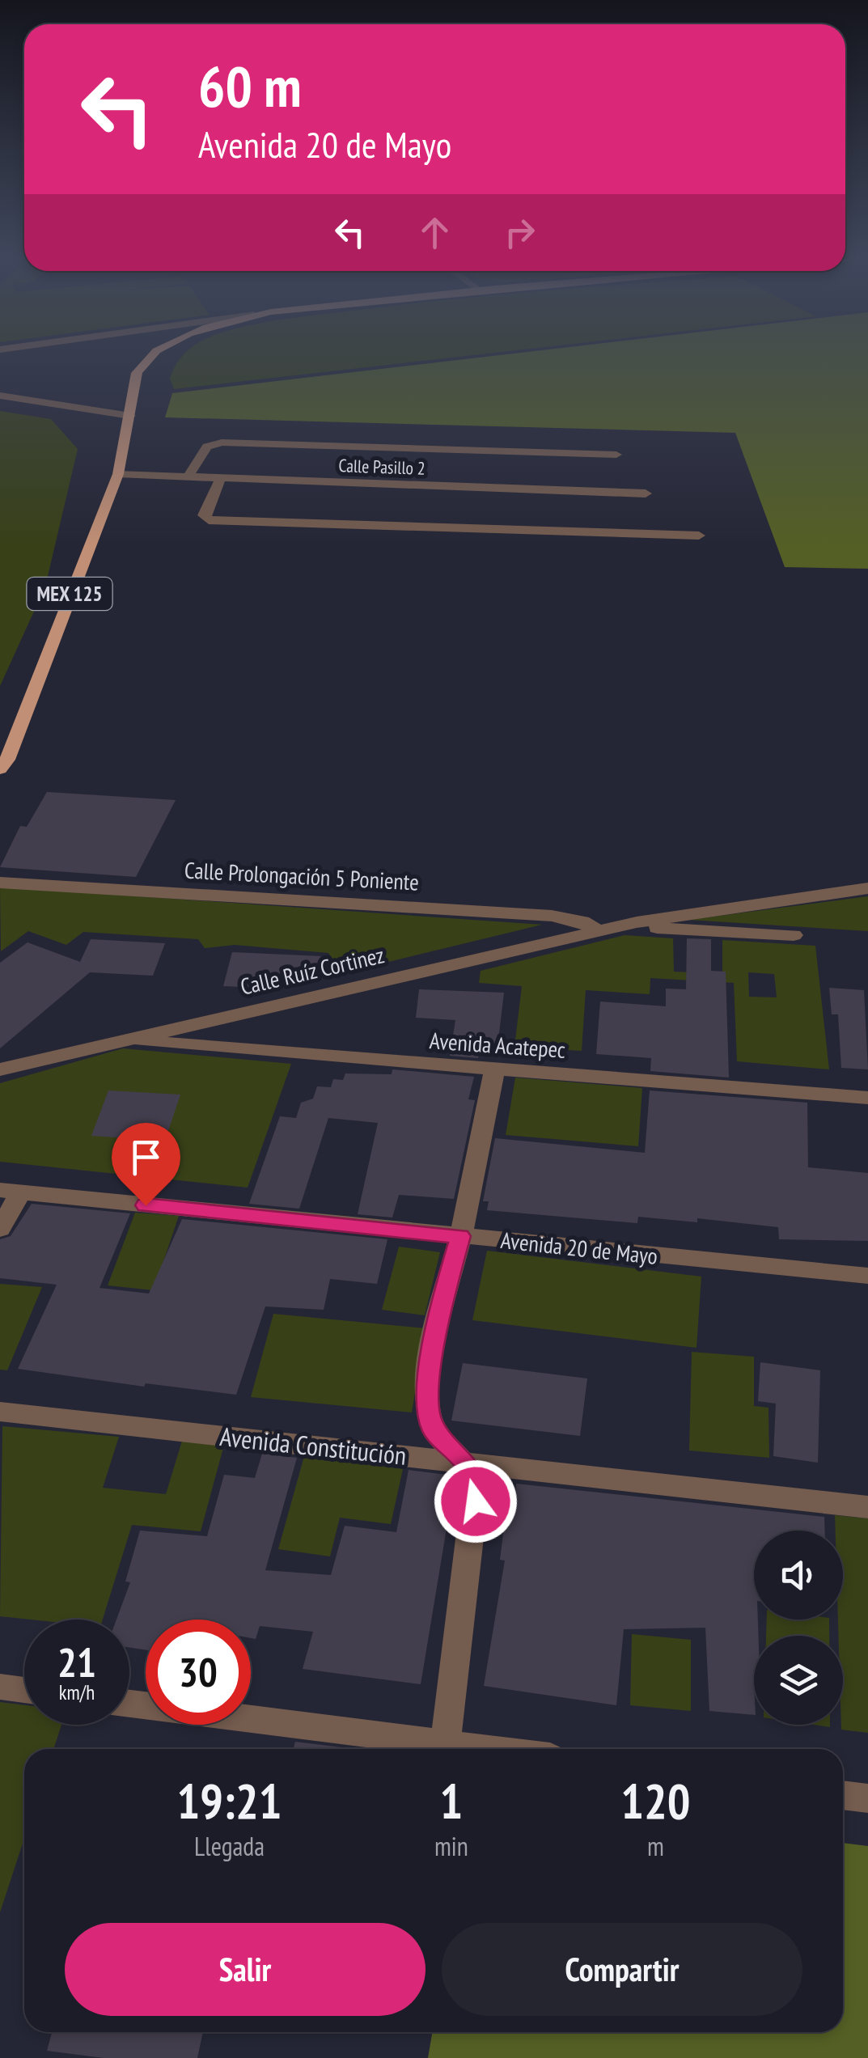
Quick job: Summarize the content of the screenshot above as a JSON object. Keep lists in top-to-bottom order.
{
  "streets": {
    "main road": ["MEX 125"],
    "street": [
      "Calle Pasillo 2",
      "Calle Prolongación 5 Poniente",
      "Calle Ruíz Cortinez",
      "Avenida Acatepec",
      "Avenida 20 de Mayo",
      "Avenida Constitución"
    ]
  },
  "crossings": [
    ["Calle Pasillo 2", "MEX 125"],
    ["Calle Prolongación 5 Poniente", "Calle Ruíz Cortinez"],
    ["Calle Ruíz Cortinez", "Avenida Acatepec"]
  ],
  "page": {
    "turn": ["60 m", "Avenida 20 de Mayo"],
    "speed": "21 km/h",
    "limit": "30",
    "eta": [
      "19:21",
      "Llegada",
      "1",
      "min",
      "120",
      "m"
    ],
    "buttons": ["Salir", "Compartir"]
  }
}
